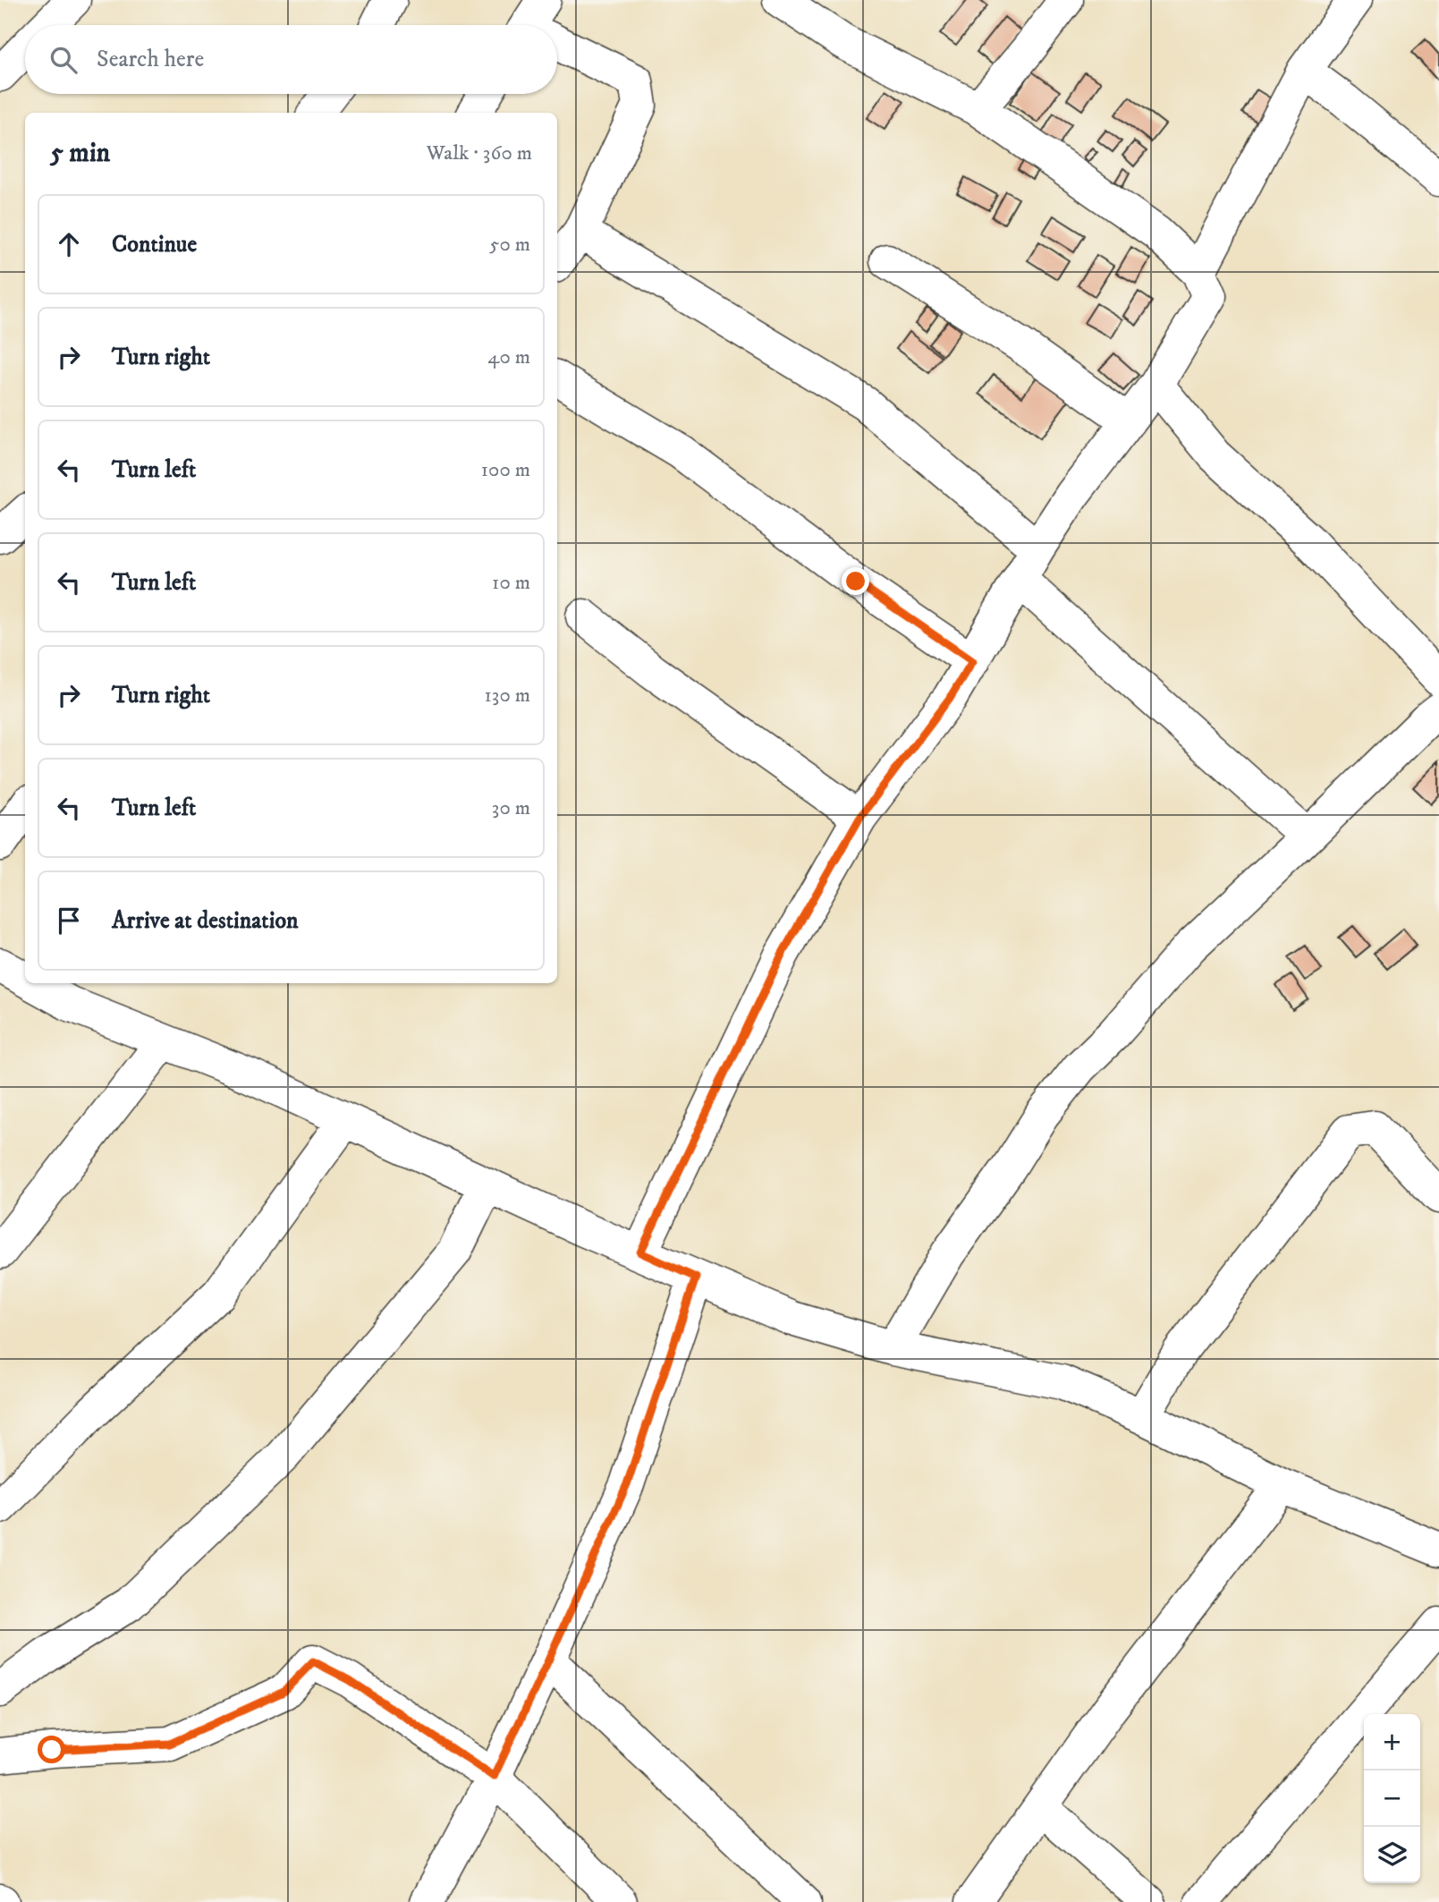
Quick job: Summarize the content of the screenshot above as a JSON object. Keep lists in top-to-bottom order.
{
  "page": {
    "search": "Search here",
    "heading": ["5 min", "Walk · 360 m"],
    "list": [
      ["Continue", "50 m"],
      ["Turn right", "40 m"],
      ["Turn left", "100 m"],
      ["Turn left", "10 m"],
      ["Turn right", "130 m"],
      ["Turn left", "30 m"],
      "Arrive at destination"
    ],
    "map_buttons": ["+", "−"]
  }
}
